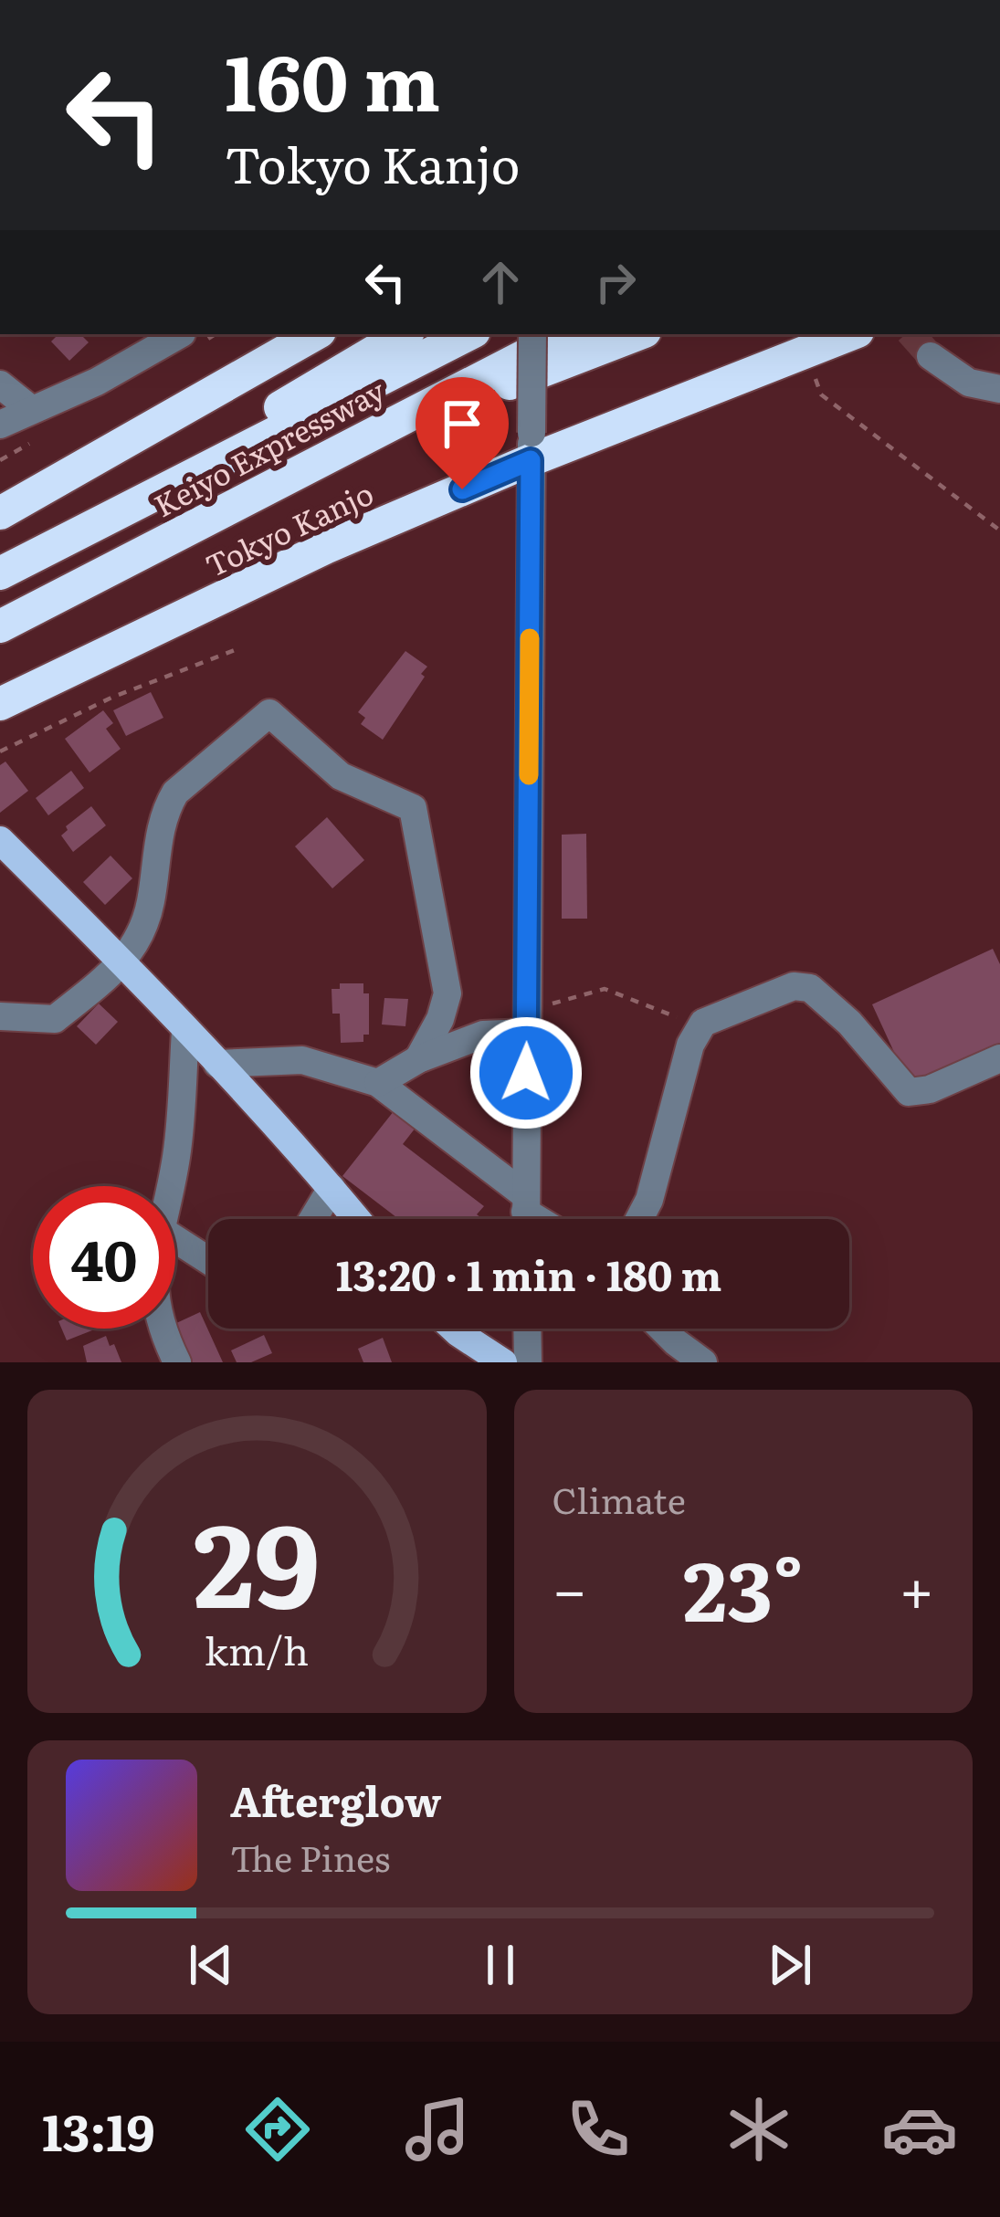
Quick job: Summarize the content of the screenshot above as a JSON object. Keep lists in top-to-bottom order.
{
  "streets": {
    "highway": ["Keiyo Expressway", "Tokyo Kanjo"]
  },
  "page": {
    "turn": ["160 m", "Tokyo Kanjo"],
    "limit": "40",
    "trip": "13:20 · 1 min · 180 m",
    "tile": "Climate",
    "heat": ["−", "23°", "+"],
    "song": ["Afterglow", "The Pines"],
    "tabs": "13:19",
    "gauge": ["29", "km/h"]
  }
}
